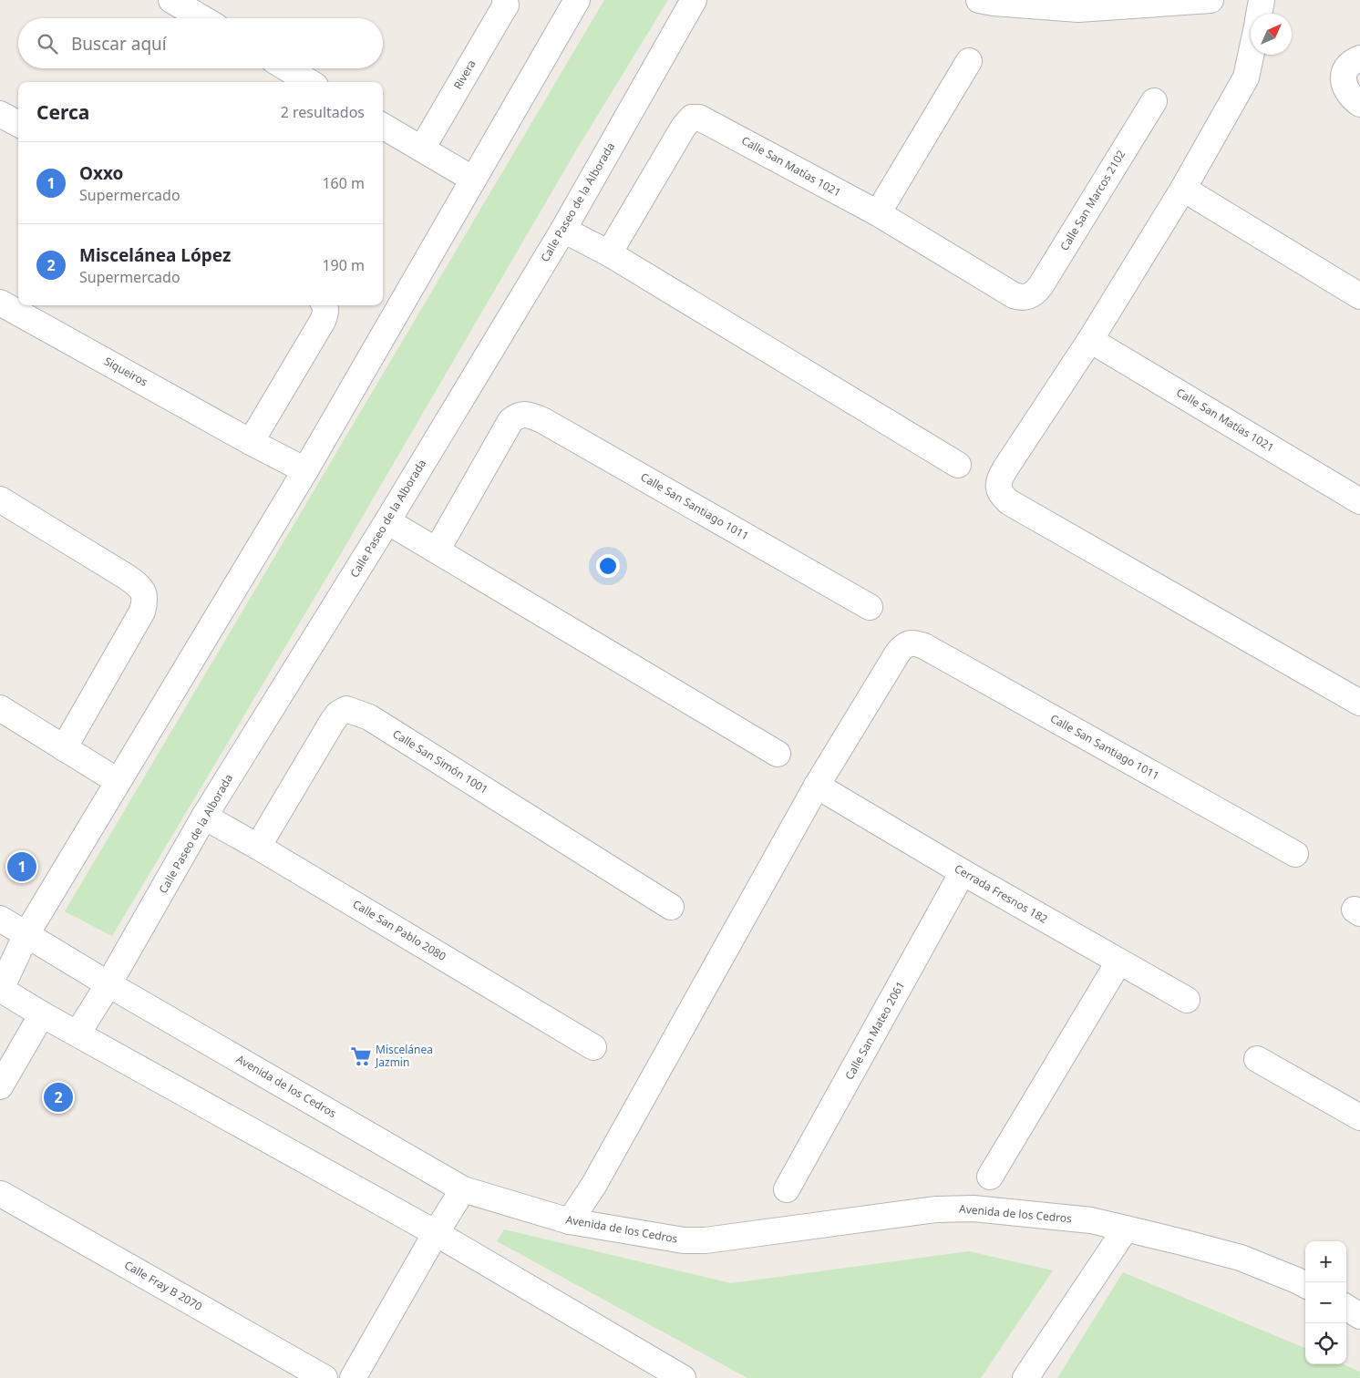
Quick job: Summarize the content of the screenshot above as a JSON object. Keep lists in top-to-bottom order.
{
  "streets": {
    "street": [
      "Rivera",
      "Calle San Matías 1021",
      "Calle San Marcos 2102",
      "Calle Paseo de la Alborada",
      "Siqueiros",
      "Calle San Santiago 1011",
      "Calle San Simón 1001",
      "Cerrada Fresnos 182",
      "Calle San Pablo 2080",
      "Calle San Mateo 2061",
      "Avenida de los Cedros",
      "Calle Fray B 2070"
    ]
  },
  "crossings": [
    ["Calle San Matías 1021", "Calle San Marcos 2102"],
    ["Calle Paseo de la Alborada", "Calle San Pablo 2080"],
    ["Calle Paseo de la Alborada", "Avenida de los Cedros"],
    ["Calle San Santiago 1011", "Cerrada Fresnos 182"],
    ["Calle San Simón 1001", "Calle San Pablo 2080"],
    ["Cerrada Fresnos 182", "Calle San Mateo 2061"]
  ],
  "places": {
    "supermarket": ["Miscelánea Jazmin"]
  },
  "north": "top right",
  "page": {
    "search": "Buscar aquí",
    "heading": ["Cerca", "2 resultados"],
    "list": [
      {
        "mark": "1",
        "name": "Oxxo",
        "note": "Supermercado",
        "value": "160 m"
      },
      {
        "mark": "2",
        "name": "Miscelánea López",
        "note": "Supermercado",
        "value": "190 m"
      }
    ],
    "pins": ["1", "2"],
    "map_buttons": ["+", "−"]
  }
}
